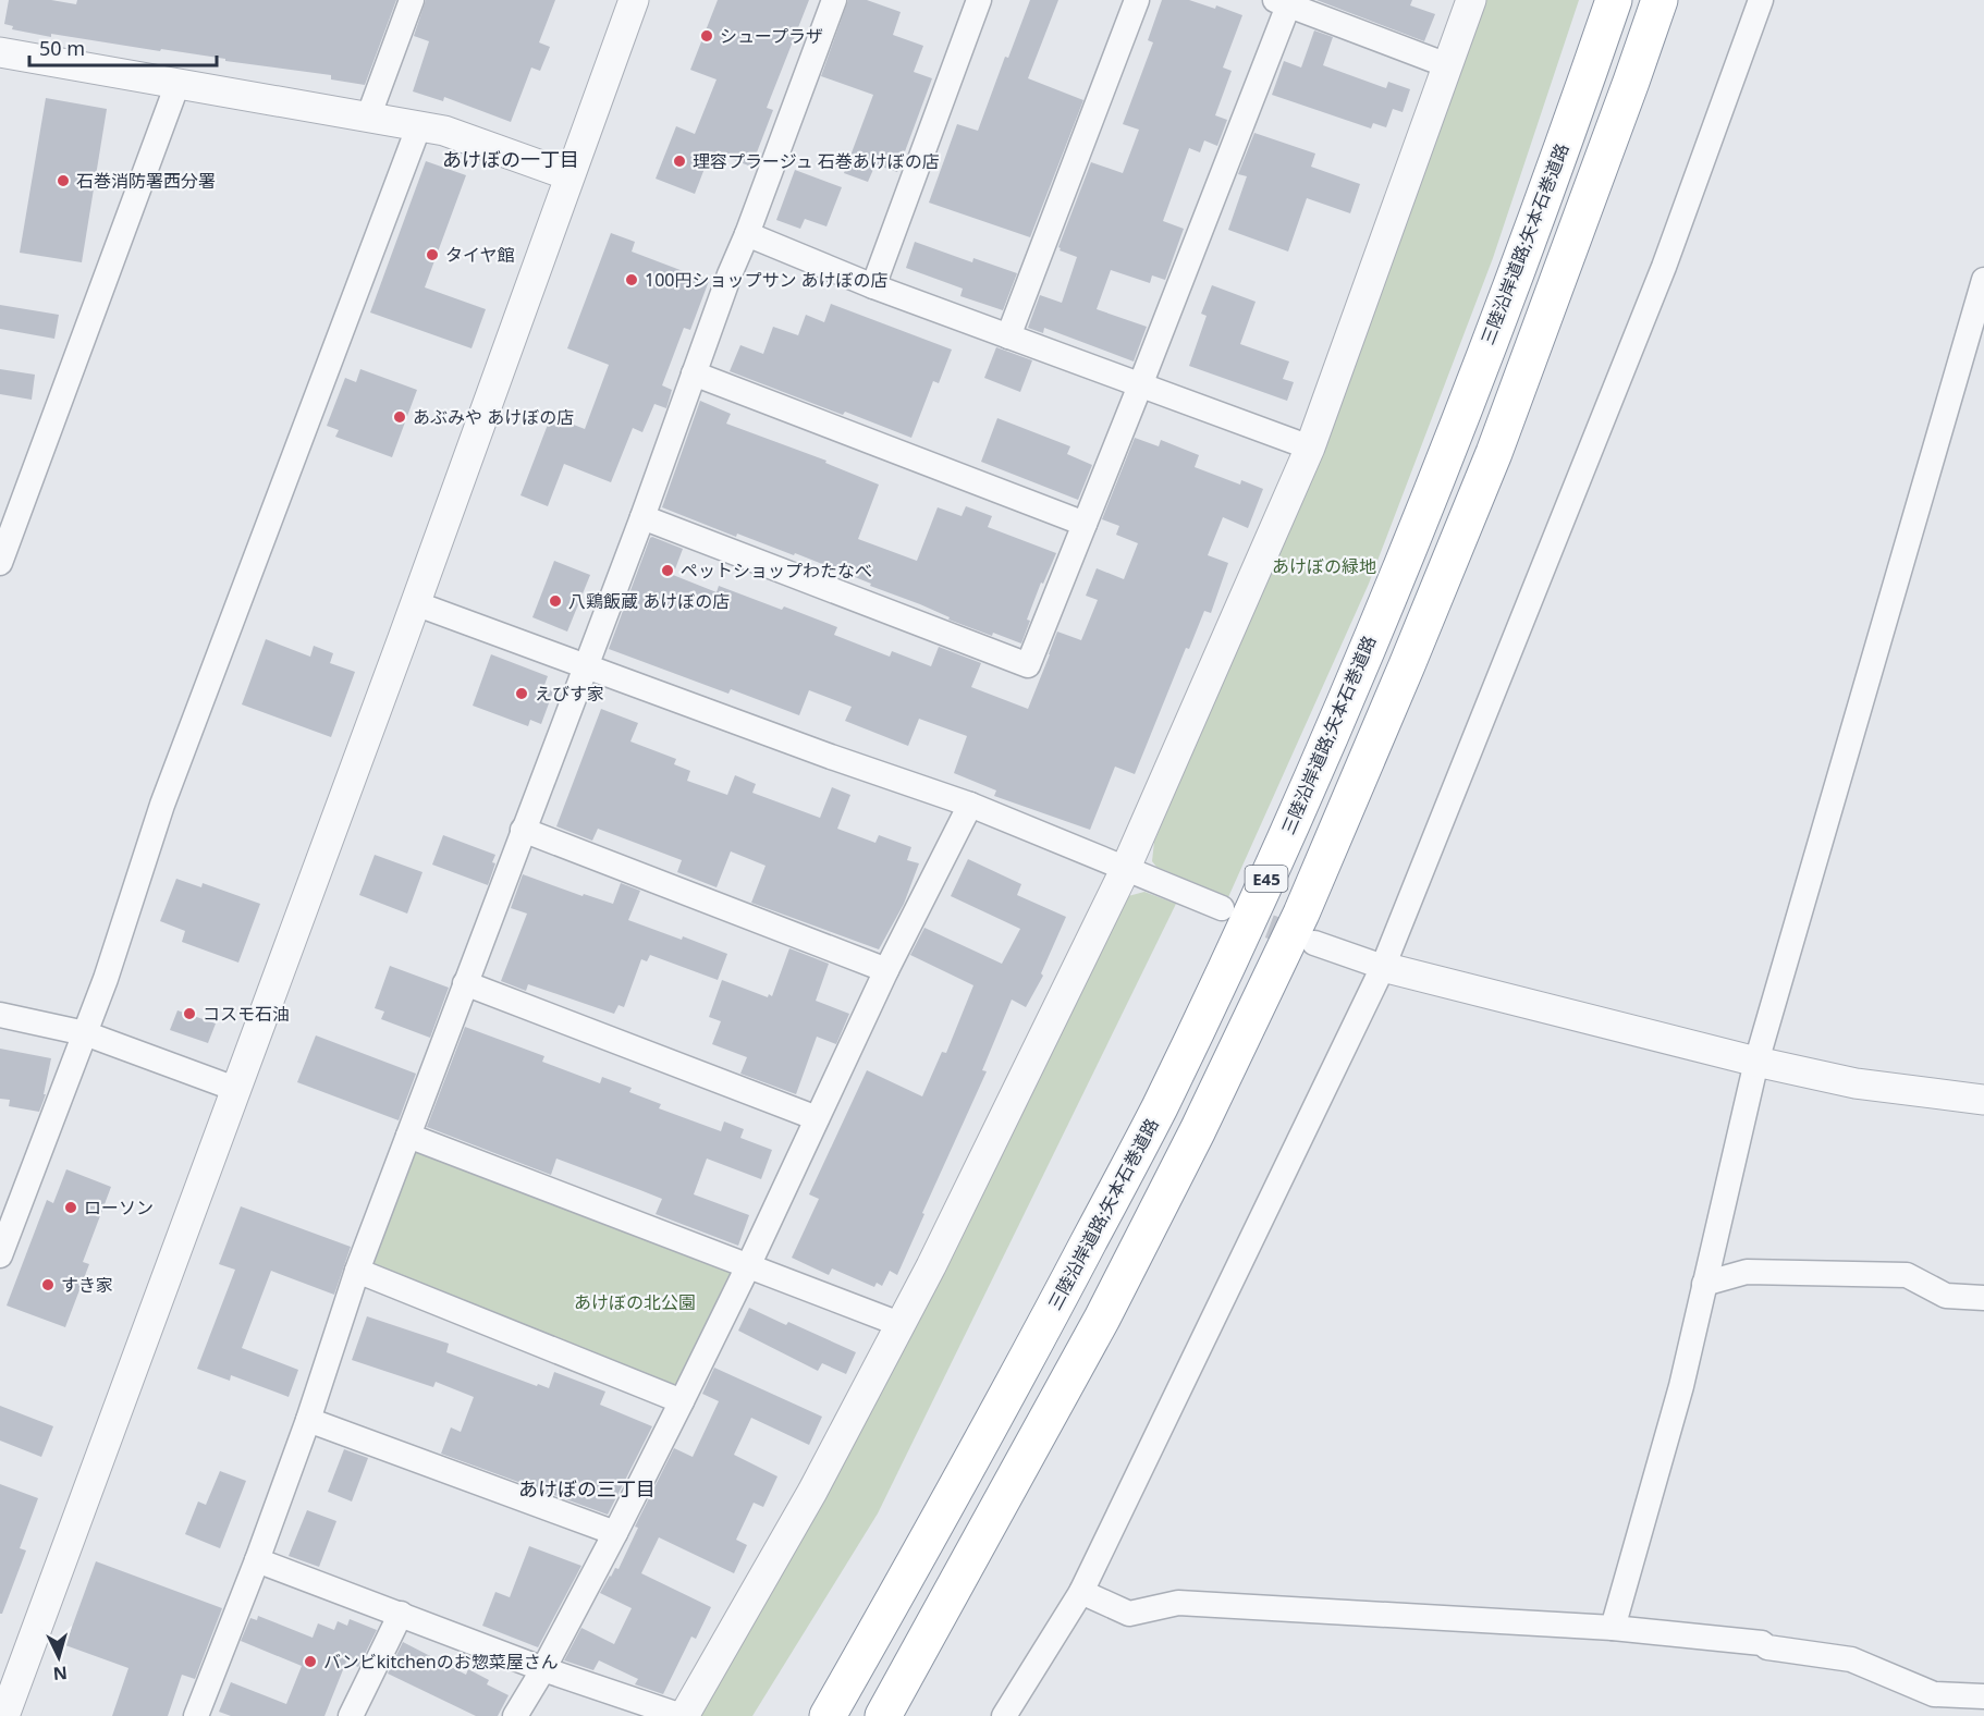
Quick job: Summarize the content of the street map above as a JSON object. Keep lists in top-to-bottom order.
{
  "streets": {
    "highway": ["三陸沿岸道路;矢本石巻道路", "E45"]
  },
  "districts": ["あけぼの一丁目", "あけぼの三丁目"],
  "parks": ["あけぼの緑地", "あけぼの北公園"],
  "places": [
    "シュープラザ",
    "理容プラージュ 石巻あけぼの店",
    "石巻消防署西分署",
    "タイヤ館",
    "100円ショップサン あけぼの店",
    "あぶみや あけぼの店",
    "ペットショップわたなべ",
    "八鶏飯蔵 あけぼの店",
    "えびす家",
    "コスモ石油",
    "ローソン",
    "すき家",
    "バンビkitchenのお惣菜屋さん"
  ],
  "scale_bar": "50 m",
  "north": "bottom"
}
